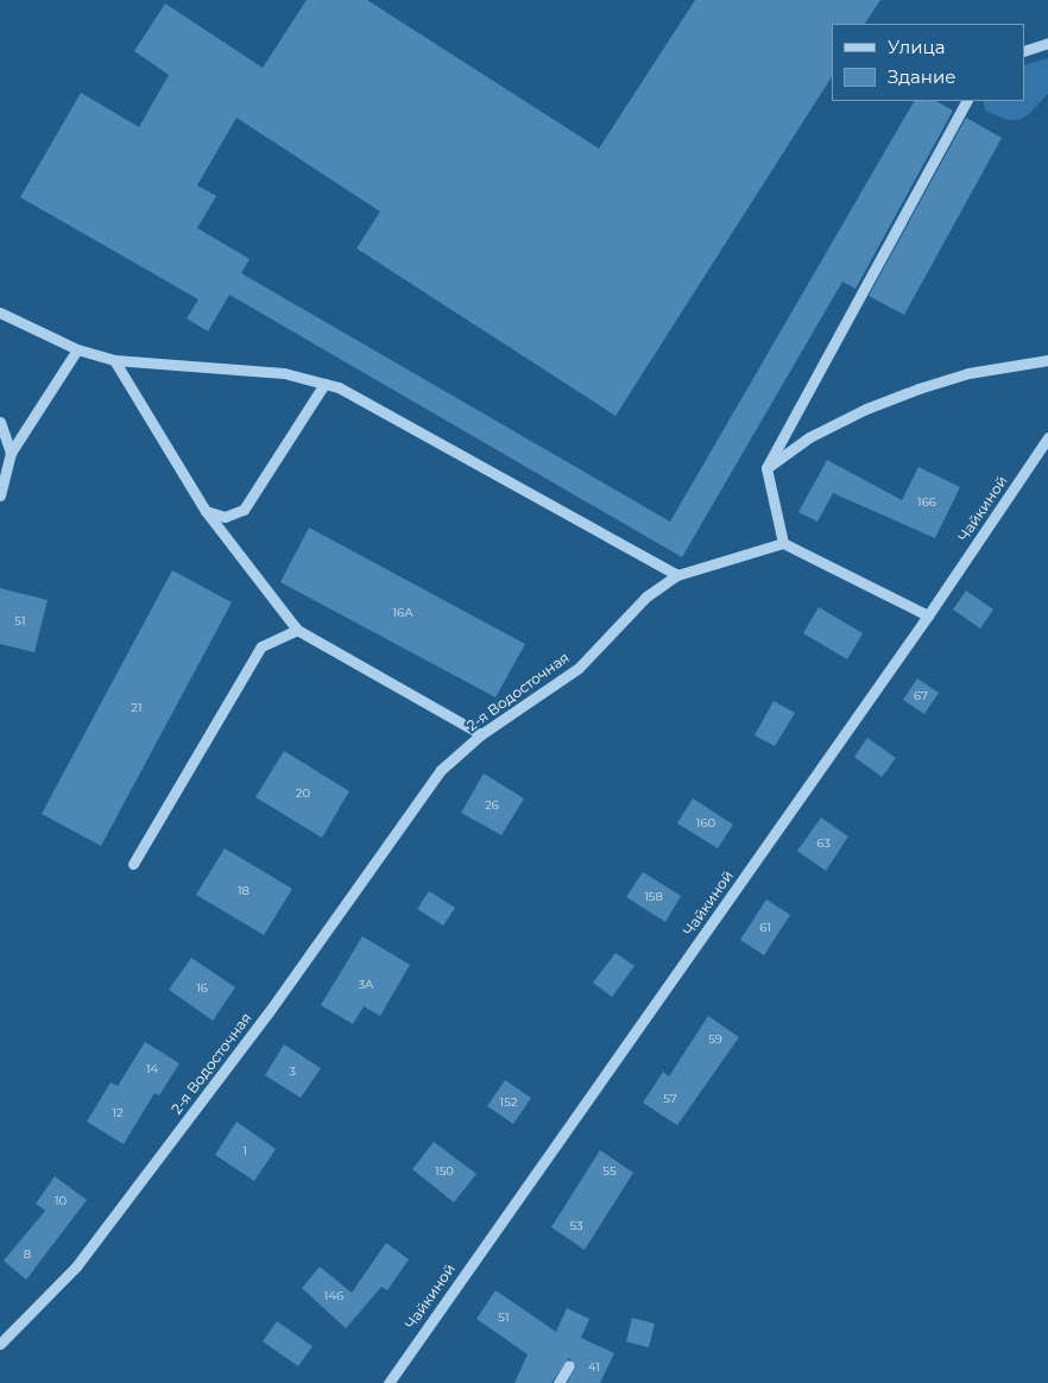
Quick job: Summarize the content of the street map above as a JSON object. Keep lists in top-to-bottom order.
{
  "streets": {
    "street": ["Чайкиной", "2-я Водосточная"]
  },
  "house_numbers": [
    "166",
    "16А",
    "51",
    "67",
    "21",
    "20",
    "26",
    "160",
    "63",
    "18",
    "158",
    "61",
    "3А",
    "16",
    "59",
    "14",
    "3",
    "57",
    "152",
    "12",
    "1",
    "150",
    "55",
    "10",
    "53",
    "8",
    "146",
    "51",
    "41"
  ],
  "legend": ["Улица", "Здание"]
}
